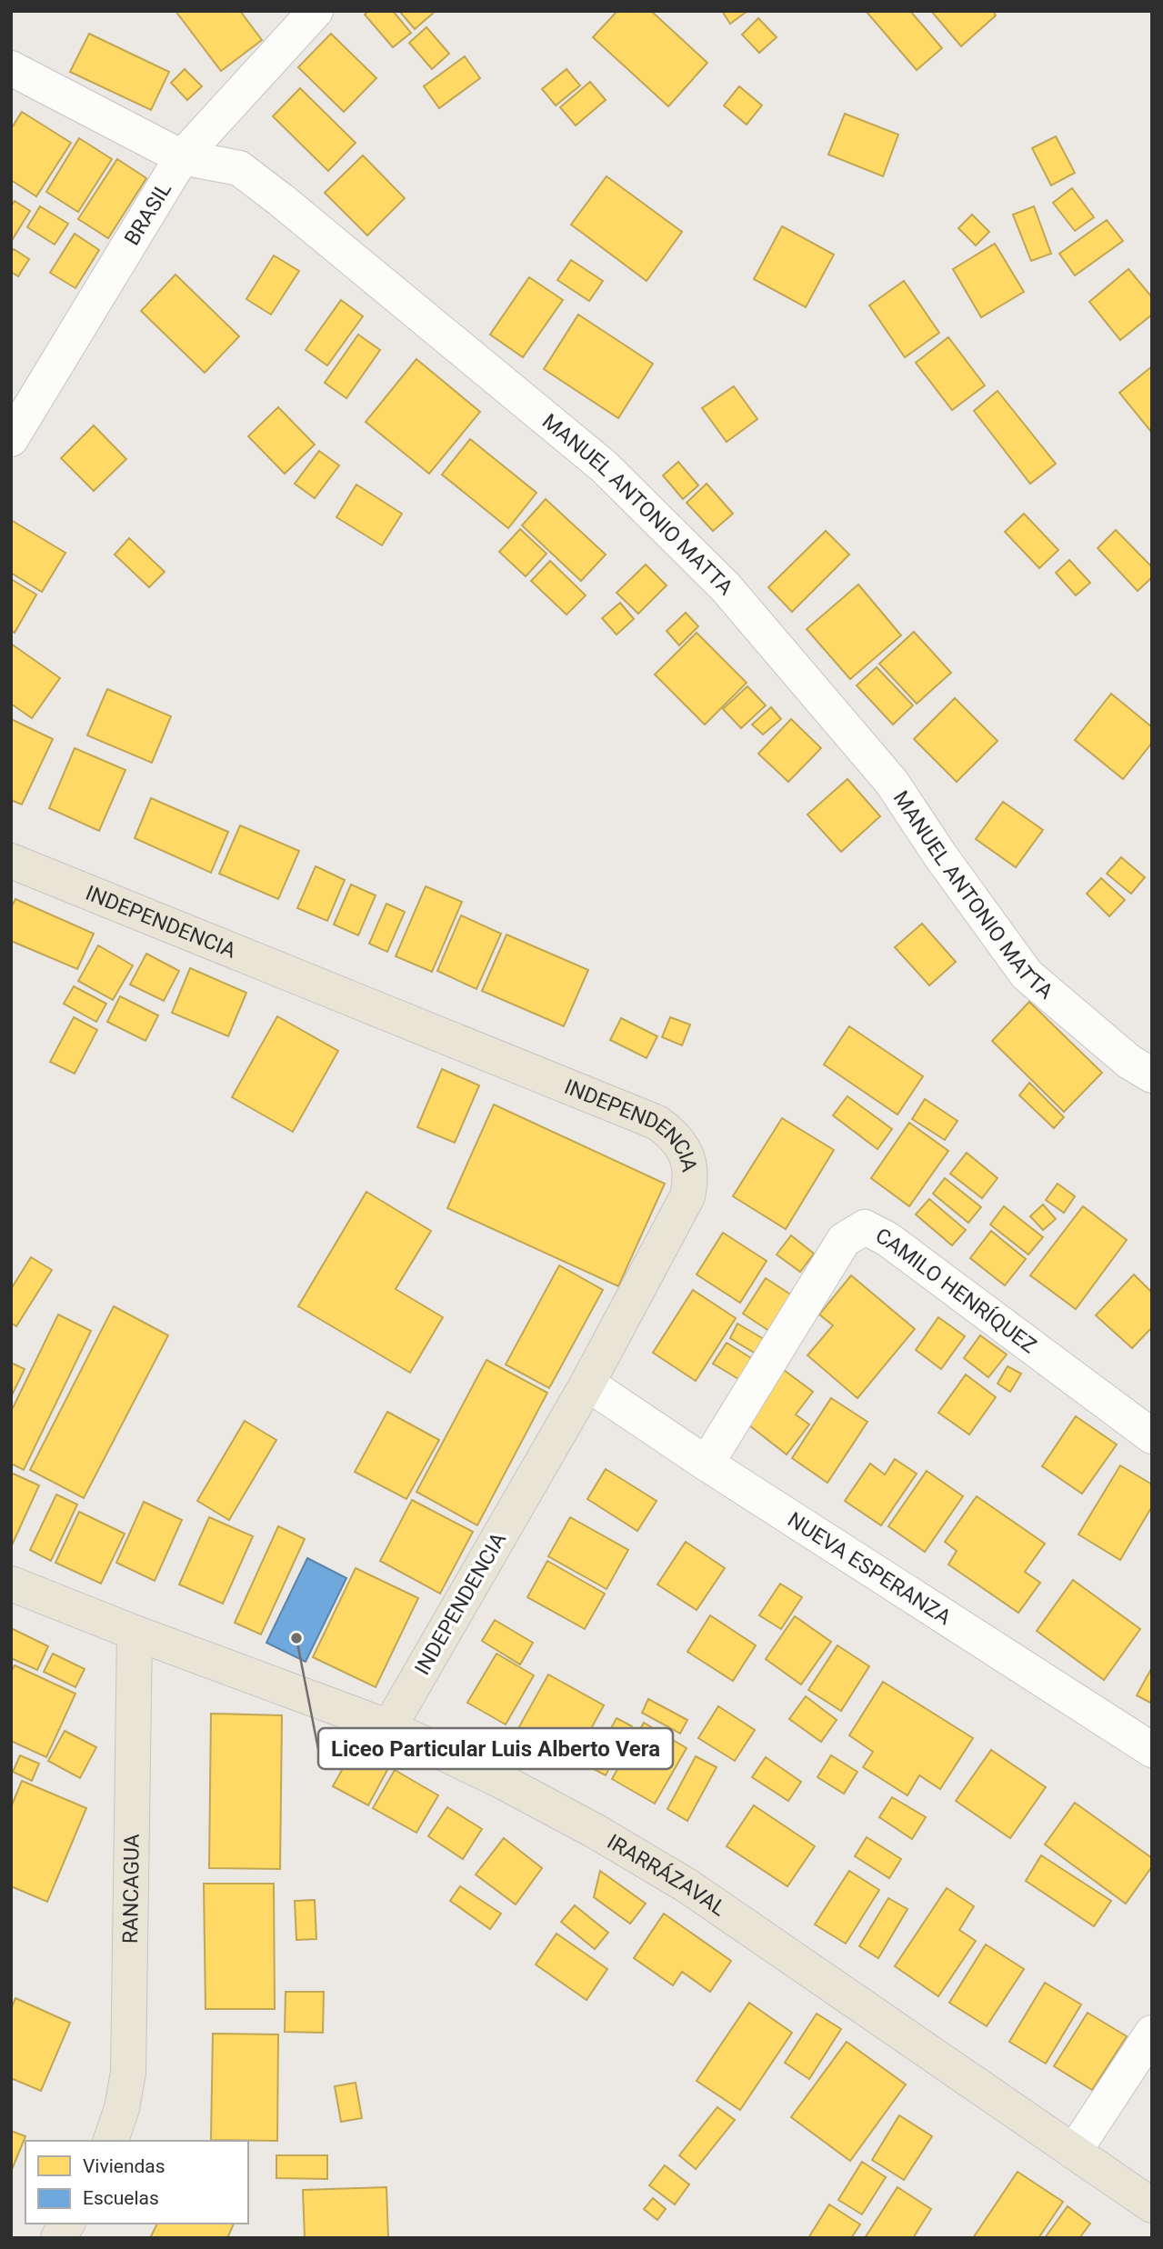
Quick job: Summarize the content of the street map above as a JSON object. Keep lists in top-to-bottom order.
{
  "streets": {
    "main road": ["INDEPENDENCIA", "IRARRÁZAVAL", "RANCAGUA"],
    "street": [
      "BRASIL",
      "MANUEL ANTONIO MATTA",
      "CAMILO HENRÍQUEZ",
      "NUEVA ESPERANZA"
    ]
  },
  "crossings": [
    ["BRASIL", "MANUEL ANTONIO MATTA"],
    ["INDEPENDENCIA", "NUEVA ESPERANZA"],
    ["INDEPENDENCIA", "IRARRÁZAVAL"],
    ["CAMILO HENRÍQUEZ", "NUEVA ESPERANZA"],
    ["IRARRÁZAVAL", "RANCAGUA"]
  ],
  "places": ["Liceo Particular Luis Alberto Vera"],
  "legend": ["Viviendas", "Escuelas"]
}
